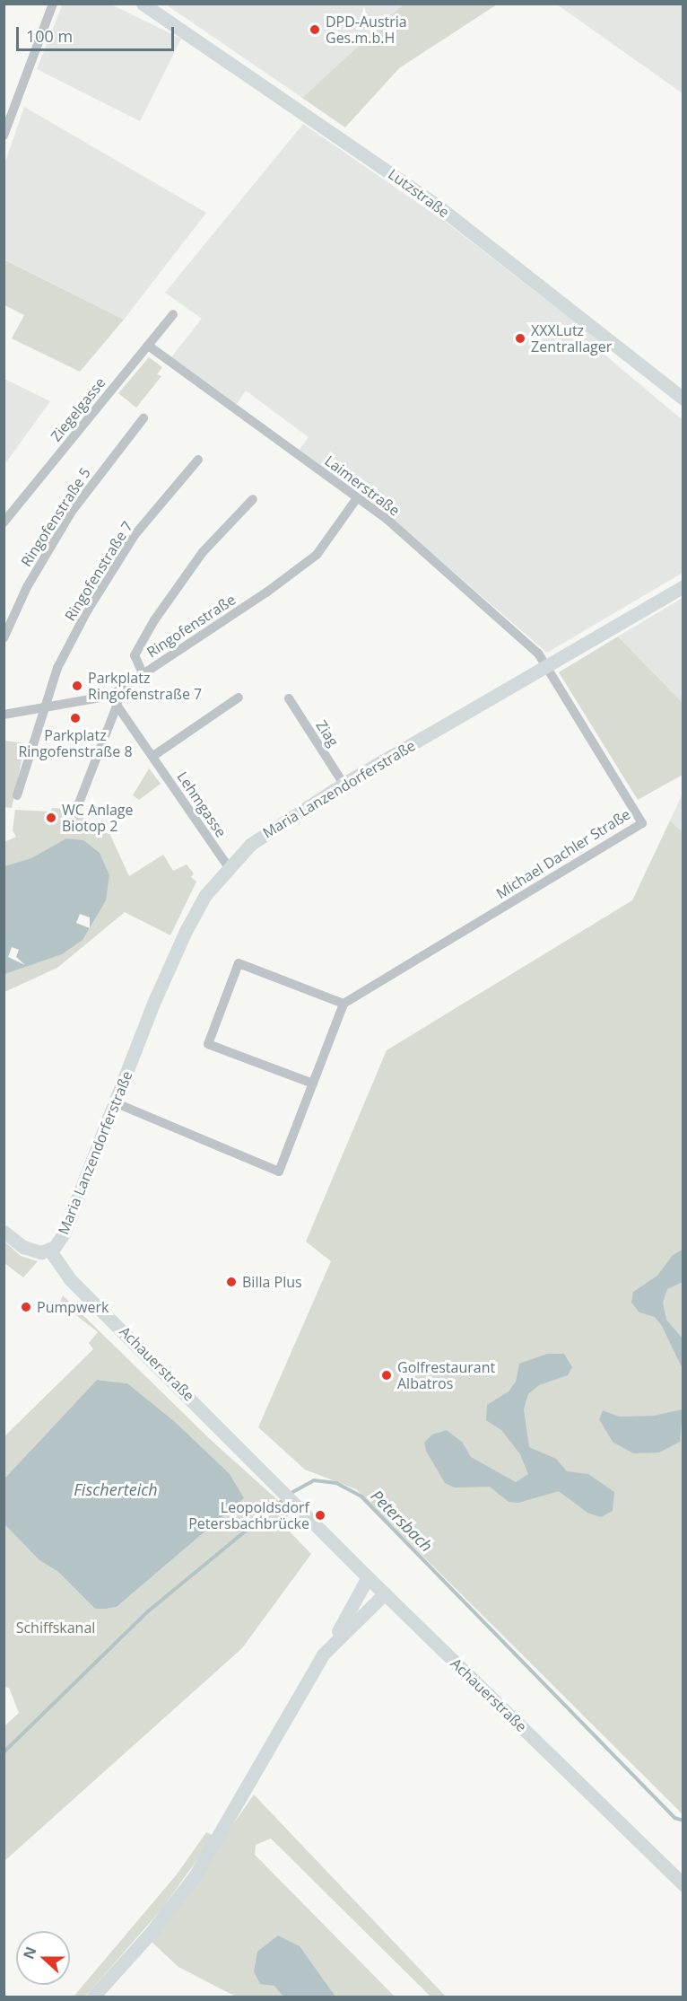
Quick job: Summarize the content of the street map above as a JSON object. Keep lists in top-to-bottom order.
{
  "streets": {
    "street": [
      "Lutzstraße",
      "Ziegelgasse",
      "Laimerstraße",
      "Ringofenstraße 5",
      "Ringofenstraße 7",
      "Ringofenstraße",
      "Ziag",
      "Maria Lanzendorferstraße",
      "Lehmgasse",
      "Michael Dachler Straße",
      "Achauerstraße"
    ]
  },
  "crossings": [
    ["Ziegelgasse", "Laimerstraße"],
    ["Laimerstraße", "Ringofenstraße"],
    ["Laimerstraße", "Maria Lanzendorferstraße"],
    ["Laimerstraße", "Michael Dachler Straße"],
    ["Ringofenstraße 7", "Ringofenstraße"],
    ["Ringofenstraße", "Lehmgasse"],
    ["Ziag", "Maria Lanzendorferstraße"],
    ["Maria Lanzendorferstraße", "Lehmgasse"],
    ["Maria Lanzendorferstraße", "Michael Dachler Straße"],
    ["Maria Lanzendorferstraße", "Achauerstraße"]
  ],
  "water": ["Fischerteich", "Petersbach"],
  "parks": ["Schiffskanal"],
  "places": [
    "DPD-Austria Ges.m.b.H",
    "XXXLutz Zentrallager",
    "Parkplatz Ringofenstraße 7",
    "Parkplatz Ringofenstraße 8",
    "WC Anlage Biotop 2",
    "Billa Plus",
    "Pumpwerk",
    "Golfrestaurant Albatros",
    "Leopoldsdorf Petersbachbrücke"
  ],
  "scale_bar": "100 m",
  "north": "left"
}
